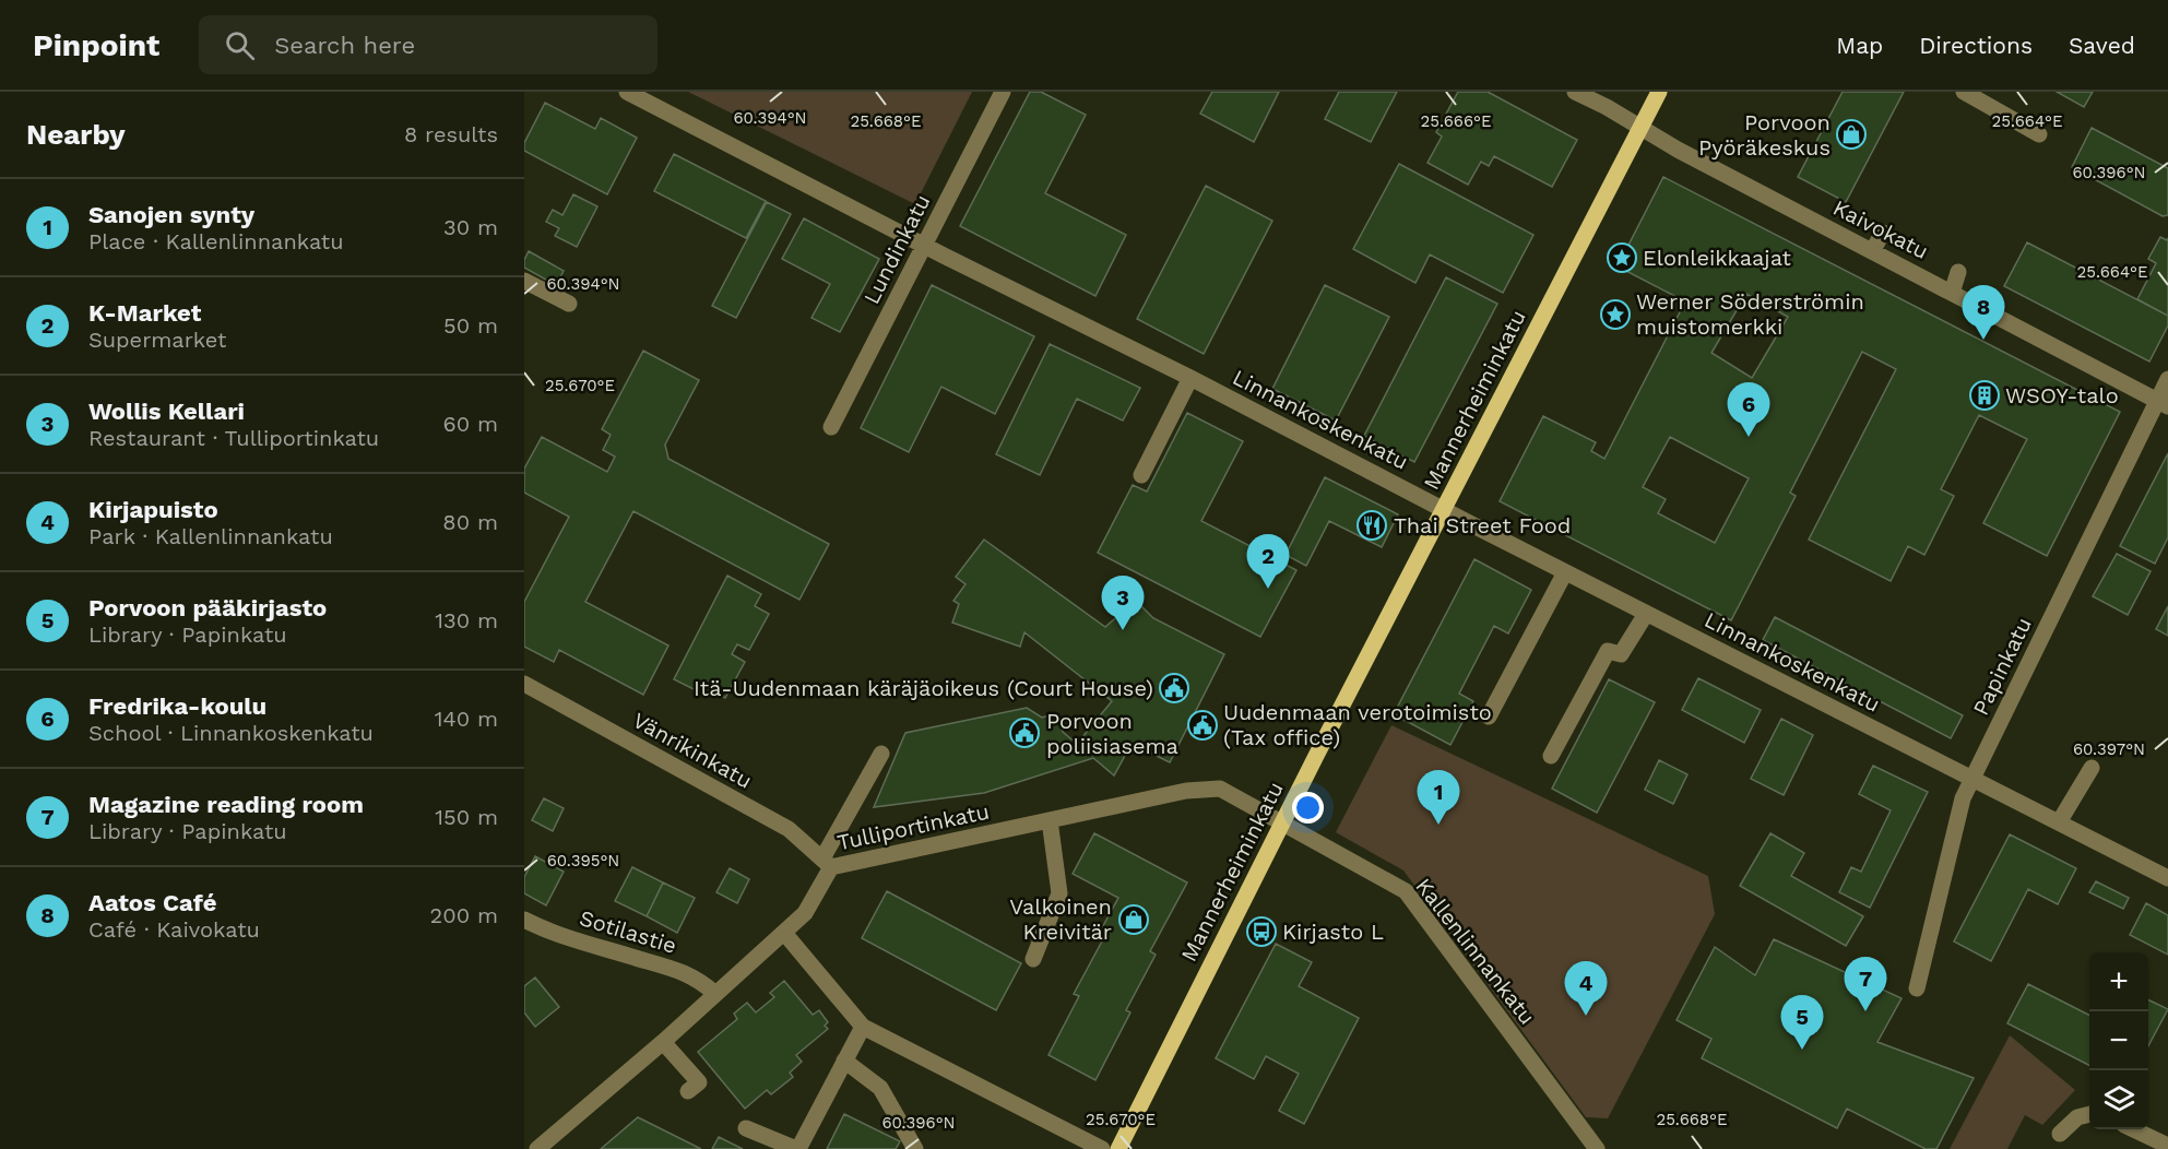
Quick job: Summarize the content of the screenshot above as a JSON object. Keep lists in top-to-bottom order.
{
  "streets": {
    "main road": ["Mannerheiminkatu"],
    "street": [
      "Kaivokatu",
      "Lundinkatu",
      "Linnankoskenkatu",
      "Papinkatu",
      "Vänrikinkatu",
      "Tulliportinkatu",
      "Sotilastie",
      "Kallenlinnankatu"
    ]
  },
  "crossings": [
    ["Kaivokatu", "Mannerheiminkatu"],
    ["Kaivokatu", "Papinkatu"],
    ["Lundinkatu", "Linnankoskenkatu"],
    ["Mannerheiminkatu", "Linnankoskenkatu"],
    ["Mannerheiminkatu", "Tulliportinkatu"],
    ["Mannerheiminkatu", "Kallenlinnankatu"],
    ["Linnankoskenkatu", "Papinkatu"],
    ["Vänrikinkatu", "Tulliportinkatu"],
    ["Tulliportinkatu", "Sotilastie"],
    ["Tulliportinkatu", "Kallenlinnankatu"]
  ],
  "places": {
    "shop": ["Porvoon Pyöräkeskus", "Valkoinen Kreivitär"],
    "place": ["Elonleikkaajat", "Werner Söderströmin muistomerkki"],
    "building": ["WSOY-talo"],
    "restaurant": ["Thai Street Food"],
    "public building": ["Itä-Uudenmaan käräjäoikeus (Court House)", "Uudenmaan verotoimisto (Tax office)", "Porvoon poliisiasema"],
    "bus stop": ["Kirjasto L"]
  },
  "page": {
    "header": "Pinpoint",
    "search": "Search here",
    "nav": ["Map", "Directions", "Saved"],
    "heading": ["Nearby", "8 results"],
    "list": [
      {
        "mark": "1",
        "name": "Sanojen synty",
        "note": "Place · Kallenlinnankatu",
        "value": "30 m"
      },
      {
        "mark": "2",
        "name": "K-Market",
        "note": "Supermarket",
        "value": "50 m"
      },
      {
        "mark": "3",
        "name": "Wollis Kellari",
        "note": "Restaurant · Tulliportinkatu",
        "value": "60 m"
      },
      {
        "mark": "4",
        "name": "Kirjapuisto",
        "note": "Park · Kallenlinnankatu",
        "value": "80 m"
      },
      {
        "mark": "5",
        "name": "Porvoon pääkirjasto",
        "note": "Library · Papinkatu",
        "value": "130 m"
      },
      {
        "mark": "6",
        "name": "Fredrika-koulu",
        "note": "School · Linnankoskenkatu",
        "value": "140 m"
      },
      {
        "mark": "7",
        "name": "Magazine reading room",
        "note": "Library · Papinkatu",
        "value": "150 m"
      },
      {
        "mark": "8",
        "name": "Aatos Café",
        "note": "Café · Kaivokatu",
        "value": "200 m"
      }
    ],
    "pins": [
      "8",
      "6",
      "2",
      "3",
      "1",
      "7",
      "4",
      "5"
    ],
    "map_buttons": ["+", "−"]
  },
  "coordinates": [
    "60.394°N",
    "25.668°E",
    "25.666°E",
    "25.664°E",
    "60.396°N",
    "25.670°E",
    "60.397°N",
    "60.395°N"
  ]
}
